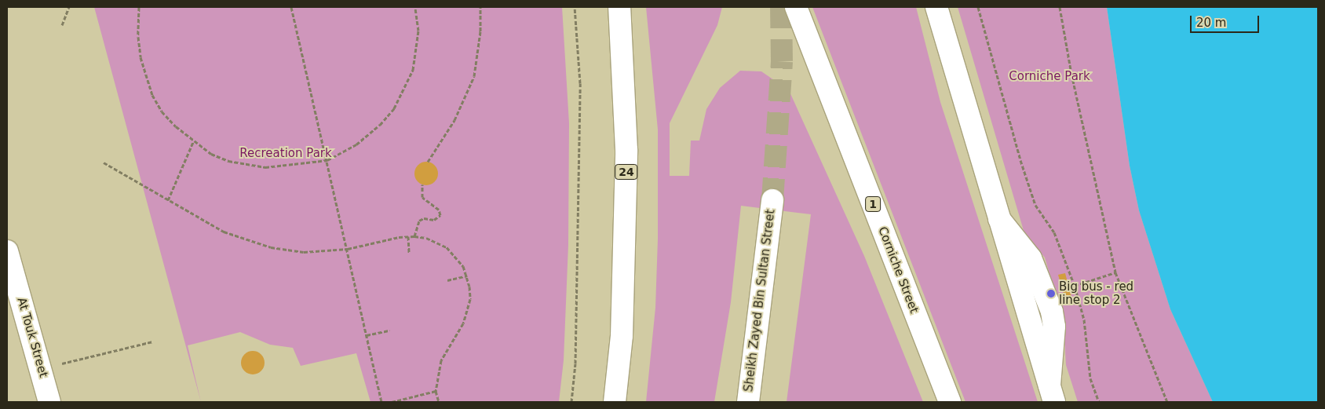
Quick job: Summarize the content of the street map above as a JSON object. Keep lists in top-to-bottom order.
{
  "streets": {
    "main road": [
      "24",
      "1",
      "Corniche Street",
      "Sheikh Zayed Bin Sultan Street",
      "At Touk Street"
    ]
  },
  "parks": ["Corniche Park", "Recreation Park"],
  "places": ["Big bus - red line stop 2"],
  "scale_bar": "20 m"
}
